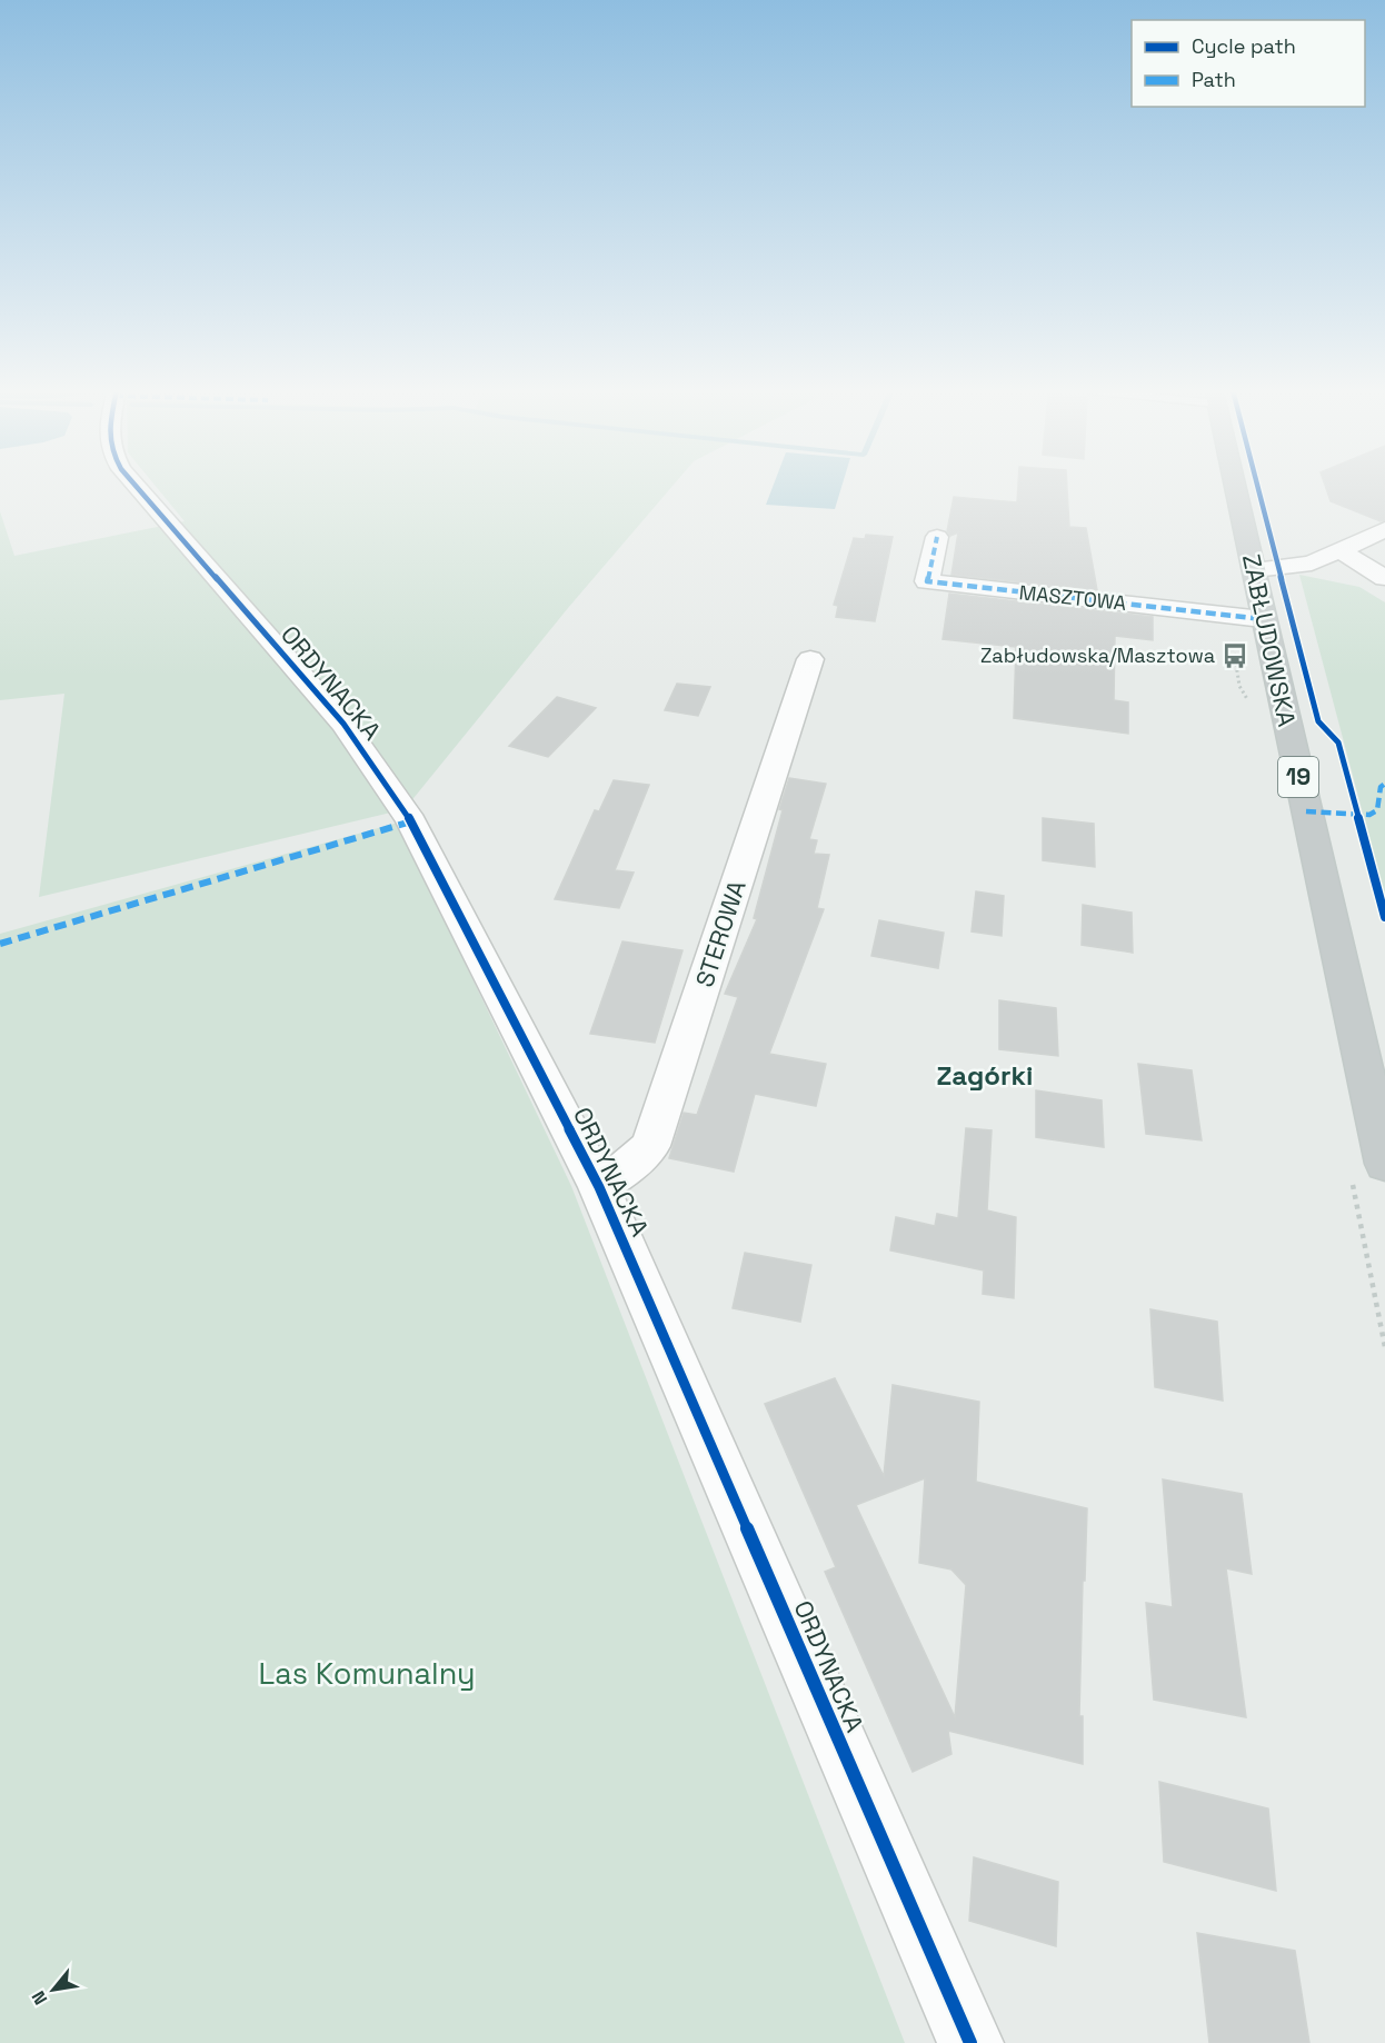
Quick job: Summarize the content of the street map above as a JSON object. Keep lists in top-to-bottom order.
{
  "streets": {
    "highway": ["ZABŁUDOWSKA", "19"],
    "street": ["MASZTOWA", "ORDYNACKA", "STEROWA"]
  },
  "crossings": [
    ["MASZTOWA", "ZABŁUDOWSKA"],
    ["ORDYNACKA", "STEROWA"]
  ],
  "districts": ["Zagórki"],
  "parks": ["Las Komunalny"],
  "places": {
    "bus stop": ["Zabłudowska/Masztowa"]
  },
  "legend": ["Cycle path", "Path"],
  "north": "bottom left"
}
